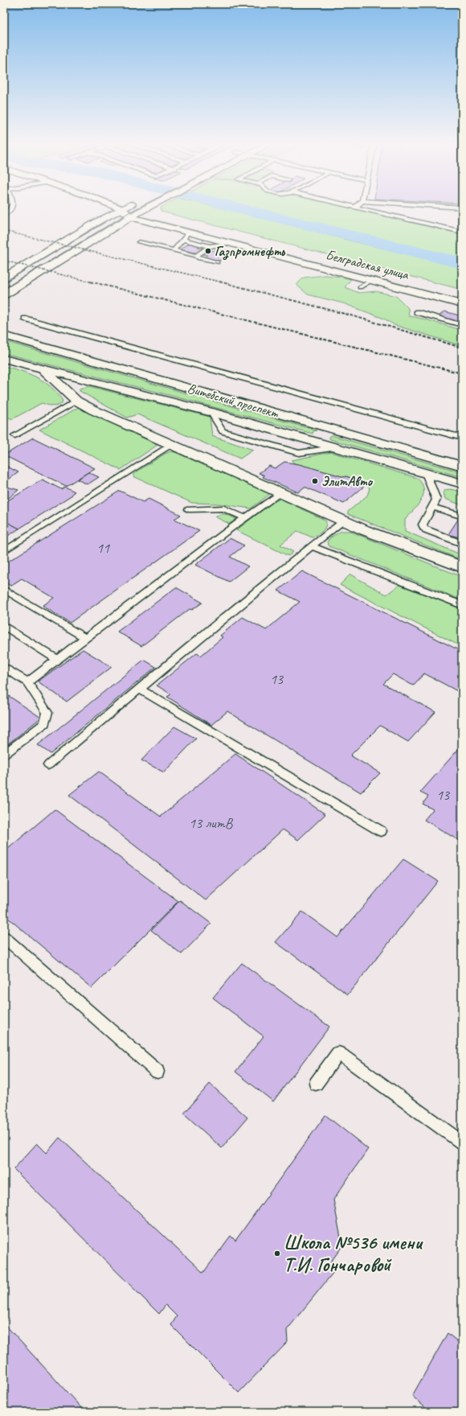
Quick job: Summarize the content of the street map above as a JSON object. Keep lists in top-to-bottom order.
{
  "streets": {
    "main road": ["Белградская улица", "Витебский проспект"]
  },
  "places": ["Газпромнефть", "ЭлитАвто", "Школа №536 имени Т.И. Гончаровой"],
  "house_numbers": [
    "11",
    "13",
    "13",
    "13 литВ"
  ]
}
